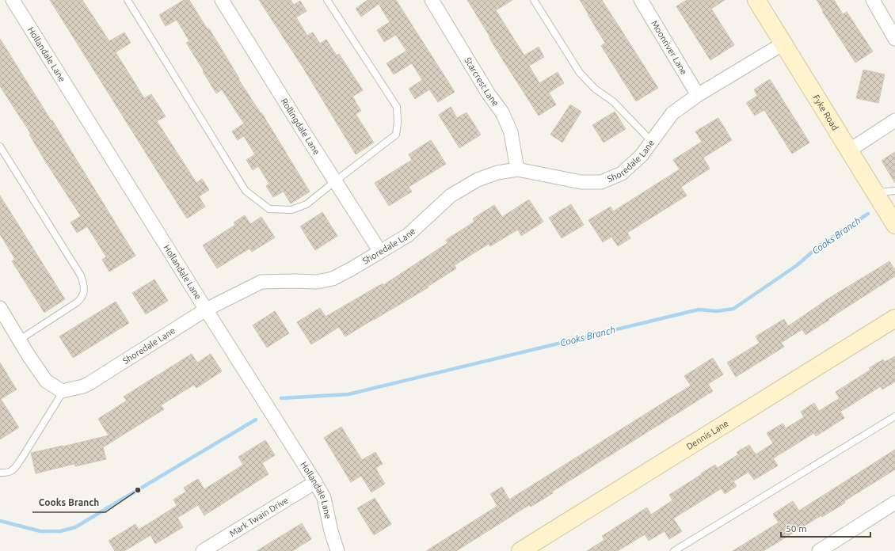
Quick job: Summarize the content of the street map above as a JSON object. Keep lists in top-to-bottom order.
{
  "streets": {
    "street": [
      "Moonriver Lane",
      "Hollandale Lane",
      "Starcrest Lane",
      "Fyke Road",
      "Rollingdale Lane",
      "Shoredale Lane",
      "Dennis Lane",
      "Mark Twain Drive"
    ]
  },
  "crossings": [
    ["Moonriver Lane", "Shoredale Lane"],
    ["Hollandale Lane", "Shoredale Lane"],
    ["Hollandale Lane", "Mark Twain Drive"],
    ["Starcrest Lane", "Shoredale Lane"],
    ["Fyke Road", "Shoredale Lane"],
    ["Rollingdale Lane", "Shoredale Lane"]
  ],
  "water": ["Cooks Branch"],
  "places": ["Cooks Branch"],
  "scale_bar": "50 m"
}
